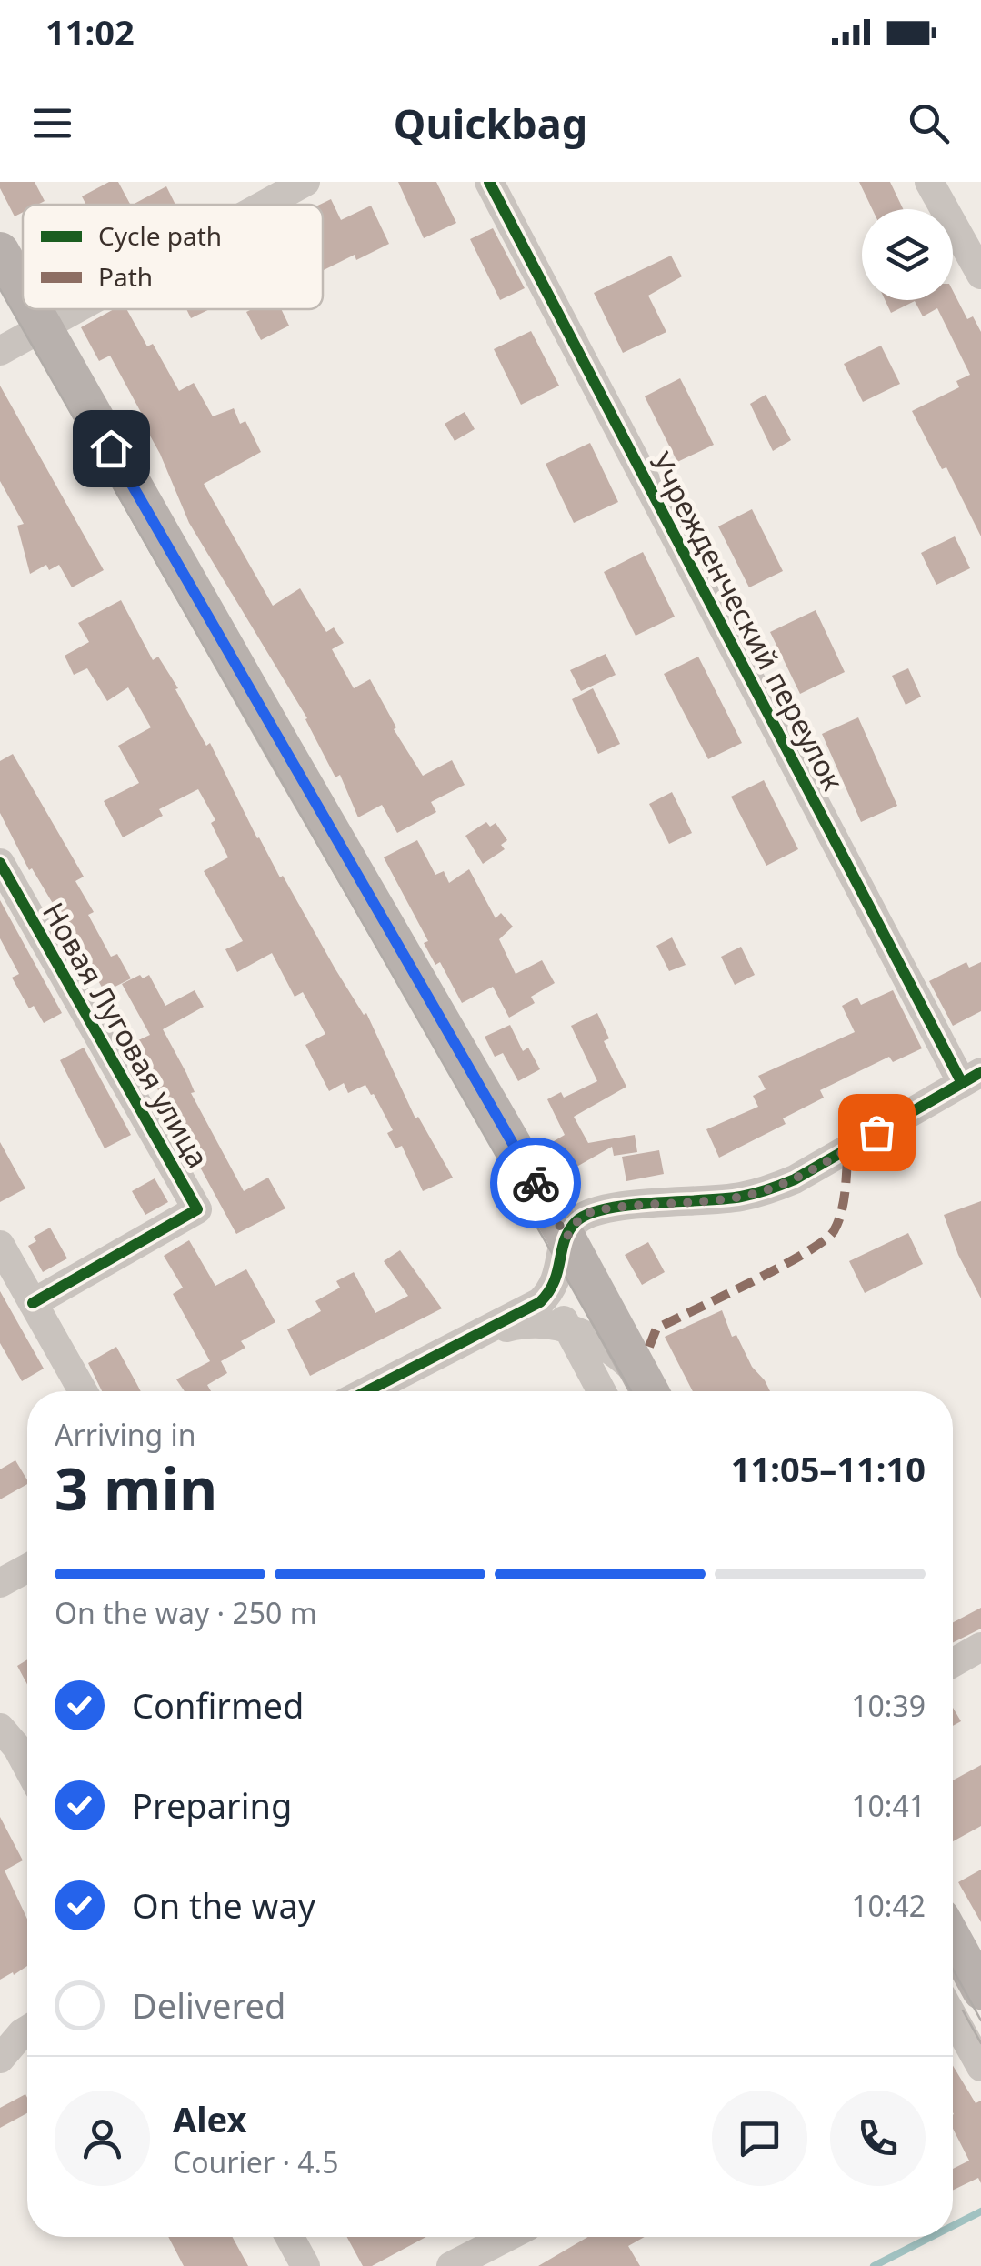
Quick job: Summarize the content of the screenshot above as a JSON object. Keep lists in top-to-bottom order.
{
  "streets": {
    "street": ["Учрежденческий переулок", "Новая Луговая улица"]
  },
  "legend": ["Cycle path", "Path"],
  "page": {
    "status": "11:02",
    "header": "Quickbag",
    "heading": ["3 min", "Arriving in", "11:05–11:10"],
    "panel": ["Alex", "Courier · 4.5"],
    "bar": "On the way · 250 m",
    "list": [
      ["Confirmed", "10:39"],
      ["Preparing", "10:41"],
      ["On the way", "10:42"],
      "Delivered"
    ]
  }
}
